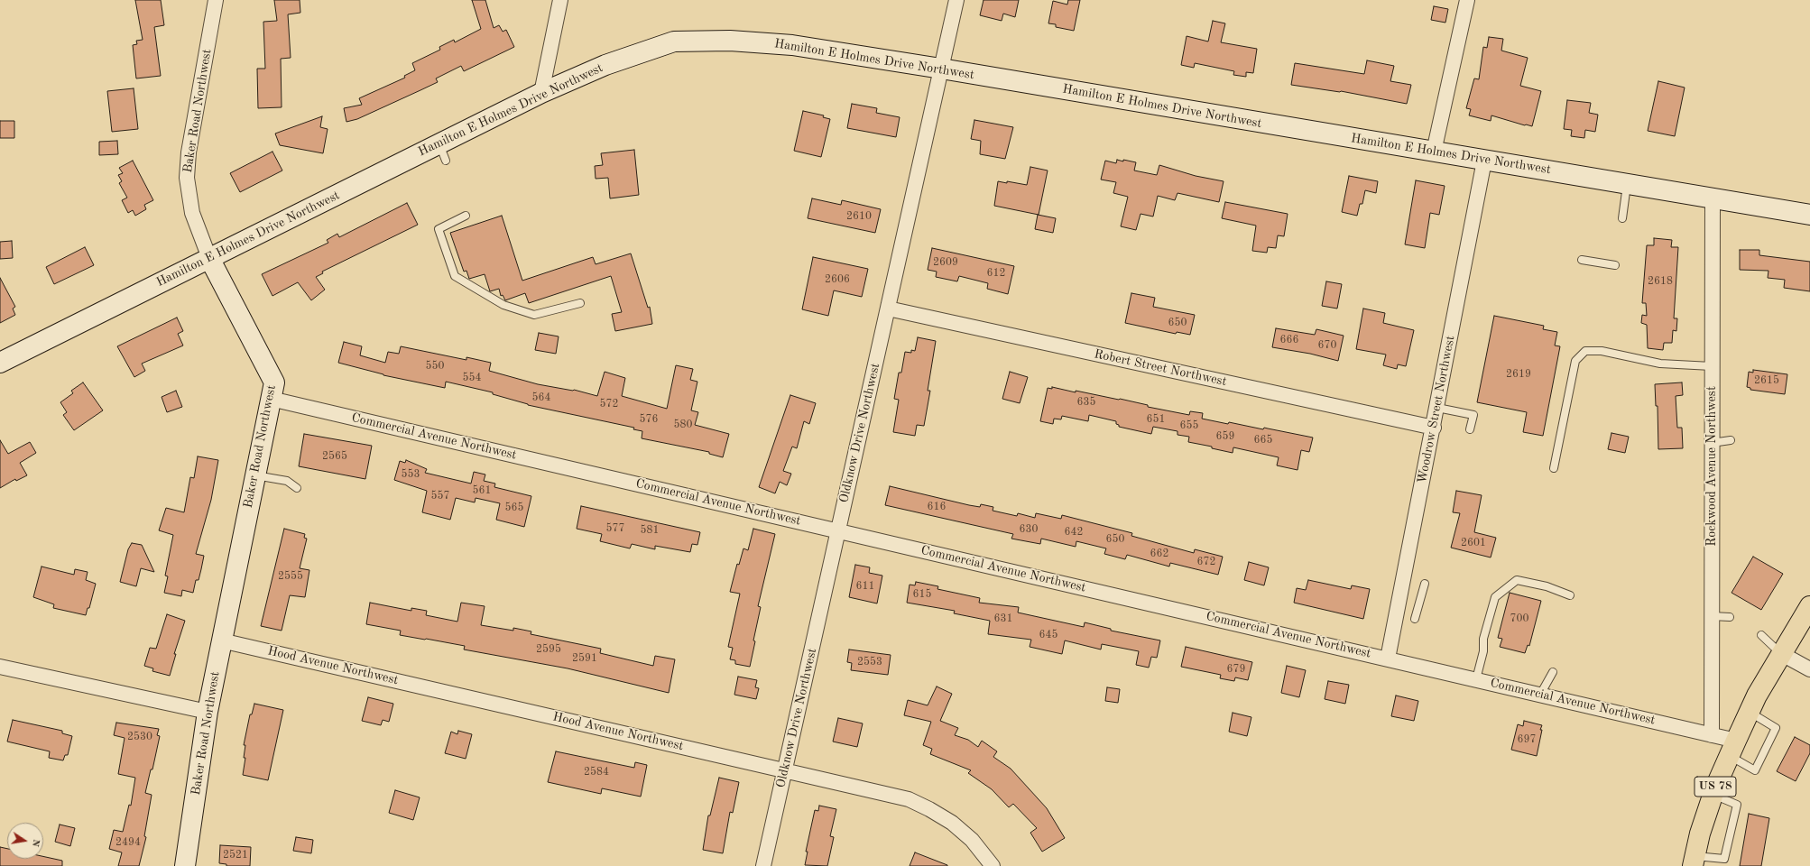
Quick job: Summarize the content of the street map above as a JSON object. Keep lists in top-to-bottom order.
{
  "streets": {
    "main road": ["Hamilton E Holmes Drive Northwest", "Baker Road Northwest", "US 78"],
    "street": [
      "Robert Street Northwest",
      "Woodrow Street Northwest",
      "Oldknow Drive Northwest",
      "Commercial Avenue Northwest",
      "Rockwood Avenue Northwest",
      "Hood Avenue Northwest"
    ]
  },
  "crossings": [
    ["Hamilton E Holmes Drive Northwest", "Baker Road Northwest"],
    ["Hamilton E Holmes Drive Northwest", "Woodrow Street Northwest"],
    ["Hamilton E Holmes Drive Northwest", "Oldknow Drive Northwest"],
    ["Hamilton E Holmes Drive Northwest", "Rockwood Avenue Northwest"],
    ["Baker Road Northwest", "Commercial Avenue Northwest"],
    ["Baker Road Northwest", "Hood Avenue Northwest"],
    ["Robert Street Northwest", "Woodrow Street Northwest"],
    ["Robert Street Northwest", "Oldknow Drive Northwest"],
    ["Woodrow Street Northwest", "Commercial Avenue Northwest"],
    ["Oldknow Drive Northwest", "Commercial Avenue Northwest"],
    ["Oldknow Drive Northwest", "Hood Avenue Northwest"],
    ["Commercial Avenue Northwest", "Rockwood Avenue Northwest"],
    ["Commercial Avenue Northwest", "US 78"]
  ],
  "house_numbers": [
    "2610",
    "2609",
    "612",
    "2606",
    "2618",
    "650",
    "666",
    "670",
    "550",
    "2619",
    "554",
    "2615",
    "564",
    "635",
    "572",
    "576",
    "651",
    "580",
    "655",
    "659",
    "665",
    "2565",
    "553",
    "561",
    "557",
    "616",
    "565",
    "577",
    "630",
    "581",
    "642",
    "650",
    "2601",
    "662",
    "672",
    "2555",
    "611",
    "615",
    "631",
    "700",
    "645",
    "2595",
    "2591",
    "2553",
    "679",
    "2530",
    "697",
    "2584",
    "2494",
    "2521"
  ],
  "north": "right"
}
